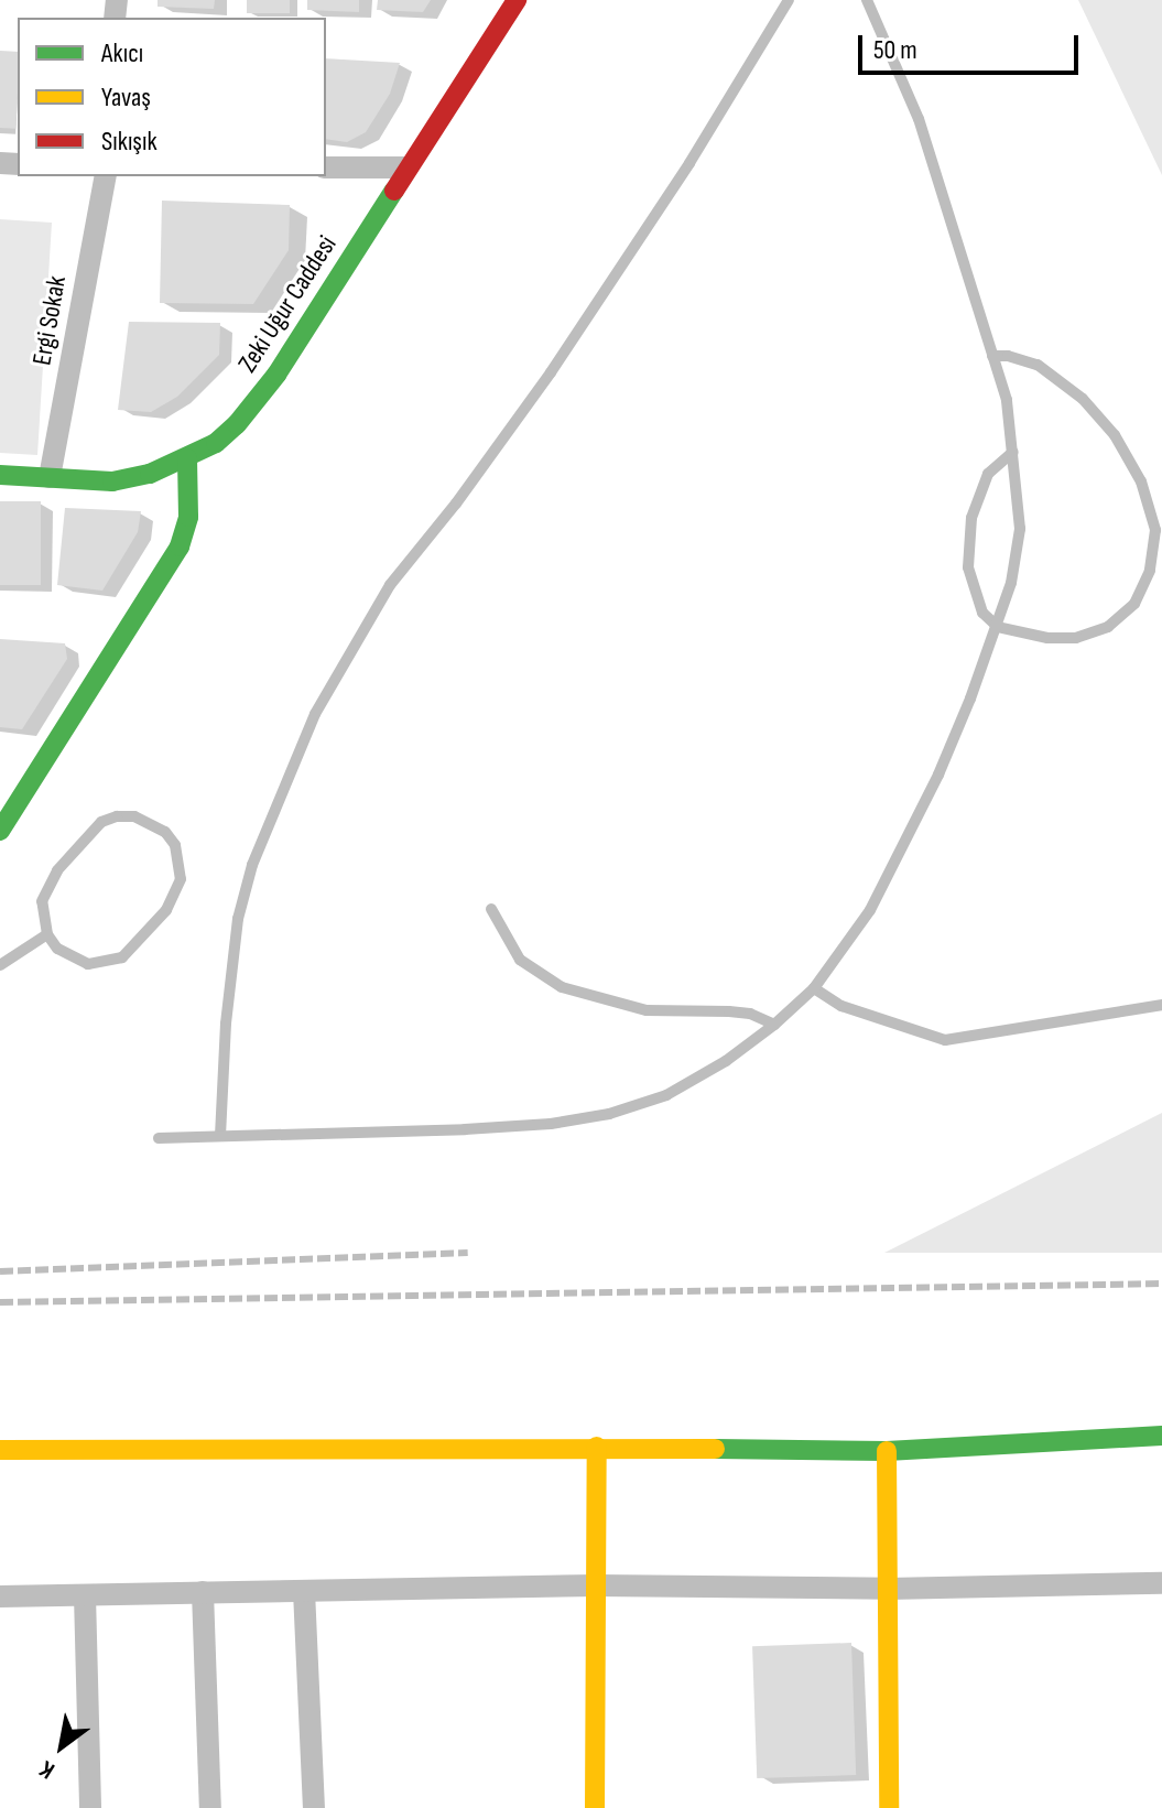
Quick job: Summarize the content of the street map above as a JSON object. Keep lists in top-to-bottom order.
{
  "streets": {
    "street": ["Zeki Uğur Caddesi", "Ergi Sokak"]
  },
  "crossings": [
    ["Zeki Uğur Caddesi", "Ergi Sokak"]
  ],
  "legend": ["Akıcı", "Yavaş", "Sıkışık"],
  "scale_bar": "50 m",
  "north": "bottom left"
}
